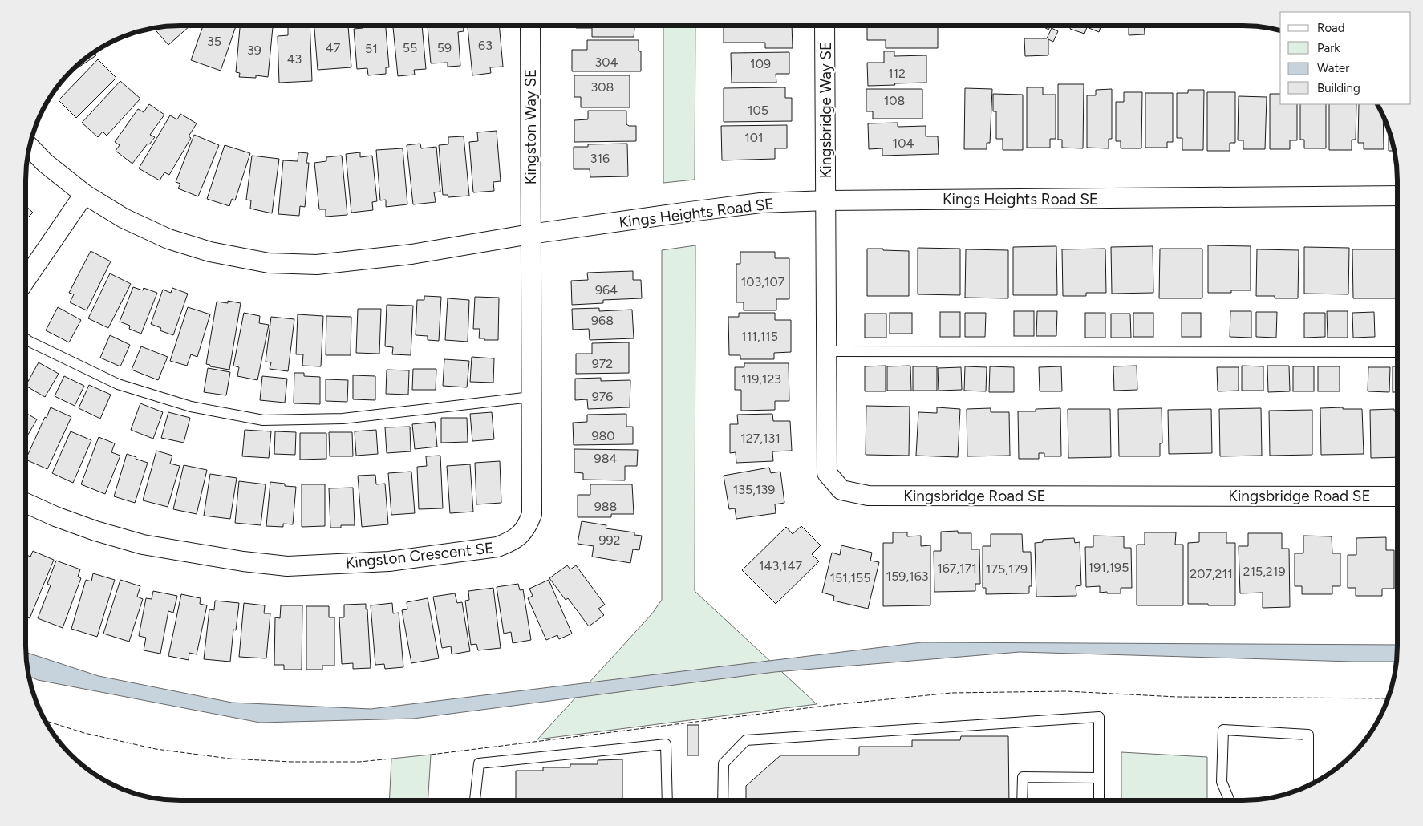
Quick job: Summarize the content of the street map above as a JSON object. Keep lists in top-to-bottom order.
{
  "streets": {
    "street": [
      "Kingsbridge Way SE",
      "Kingston Way SE",
      "Kings Heights Road SE",
      "Kingsbridge Road SE",
      "Kingston Crescent SE"
    ]
  },
  "crossings": [
    ["Kingsbridge Way SE", "Kings Heights Road SE"],
    ["Kingsbridge Way SE", "Kingsbridge Road SE"],
    ["Kingston Way SE", "Kings Heights Road SE"],
    ["Kingston Way SE", "Kingston Crescent SE"],
    ["Kings Heights Road SE", "Kingsbridge Road SE"],
    ["Kings Heights Road SE", "Kingston Crescent SE"]
  ],
  "house_numbers": [
    "35",
    "63",
    "47",
    "55",
    "59",
    "51",
    "39",
    "43",
    "304",
    "109",
    "112",
    "308",
    "108",
    "105",
    "101",
    "104",
    "316",
    "103,107",
    "964",
    "968",
    "111,115",
    "972",
    "119,123",
    "976",
    "980",
    "127,131",
    "984",
    "135,139",
    "988",
    "992",
    "143,147",
    "191,195",
    "167,171",
    "175,179",
    "215,219",
    "207,211",
    "159,163",
    "151,155"
  ],
  "legend": [
    "Road",
    "Park",
    "Water",
    "Building"
  ]
}
